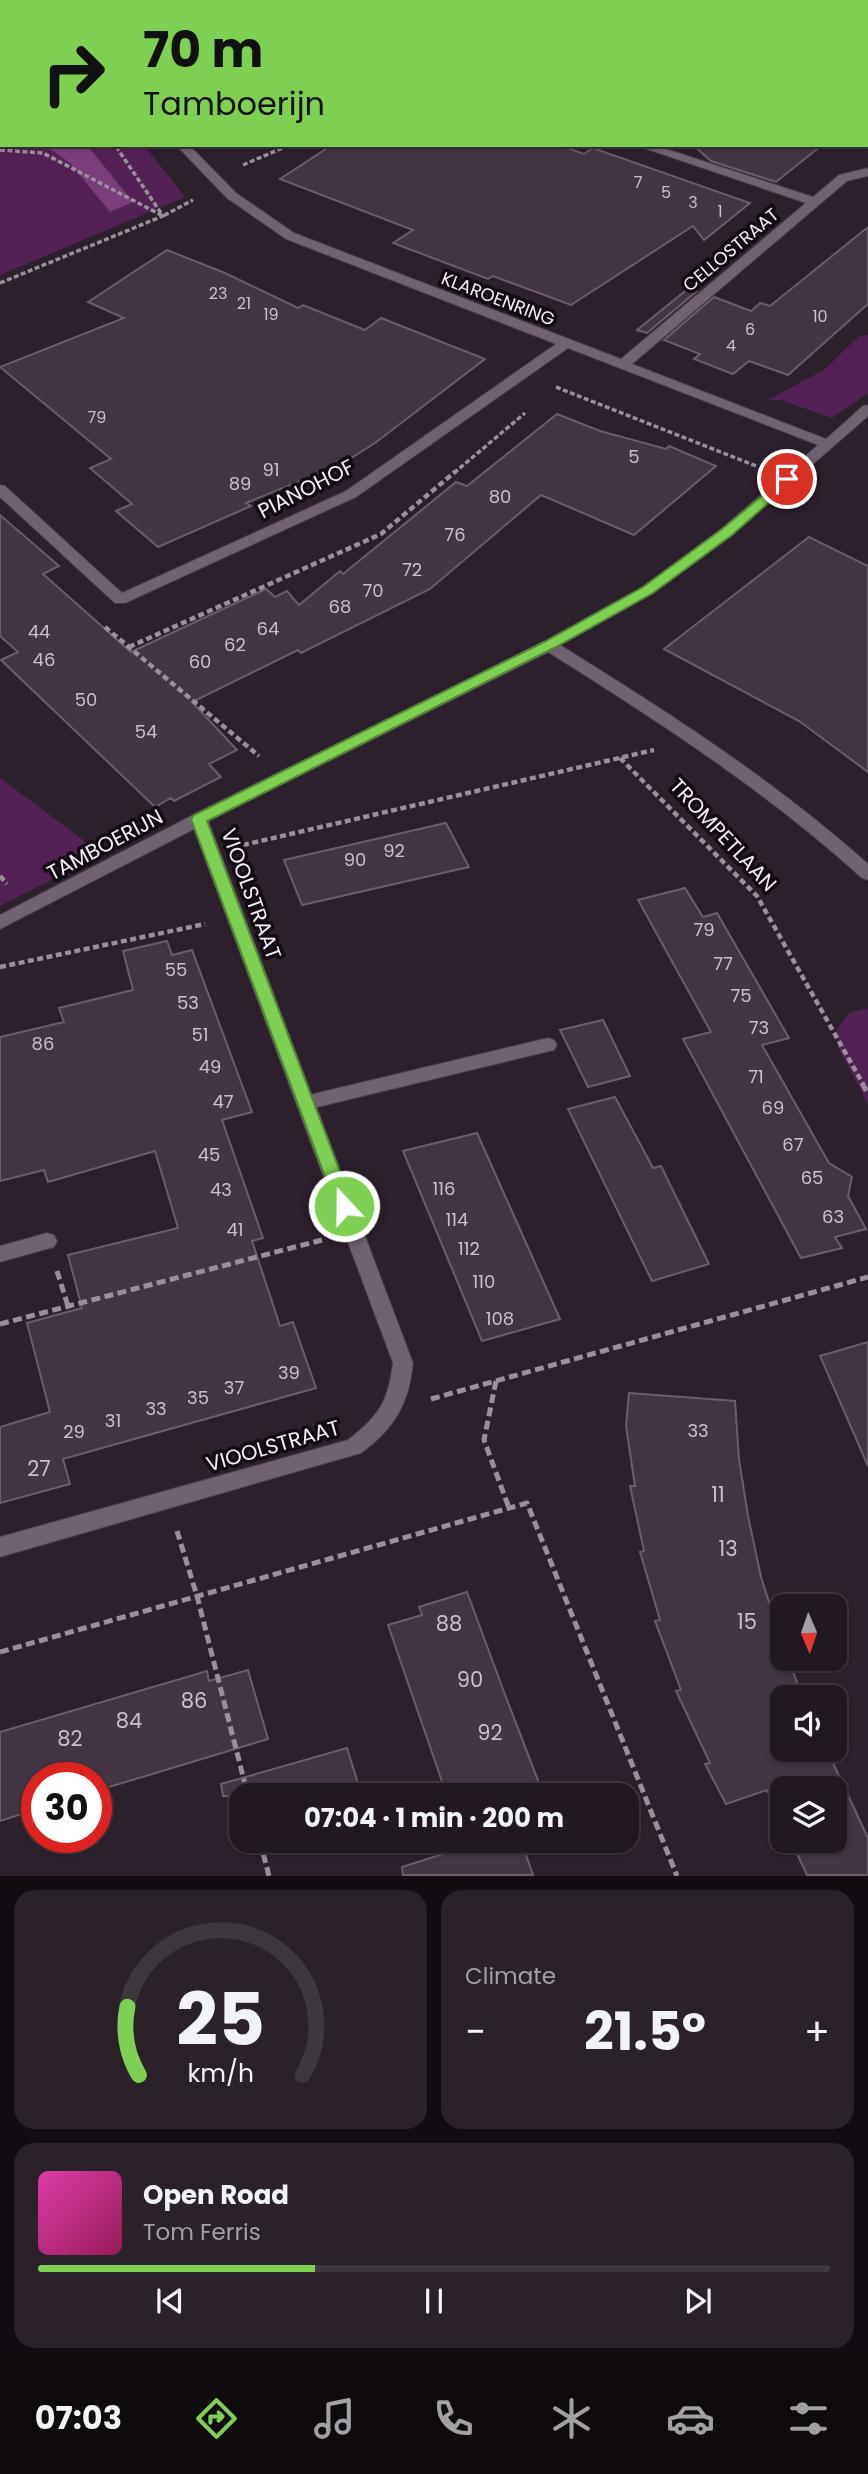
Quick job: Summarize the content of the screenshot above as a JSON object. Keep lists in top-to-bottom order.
{
  "streets": {
    "street": [
      "CELLOSTRAAT",
      "KLAROENRING",
      "PIANOHOF",
      "TAMBOERIJN",
      "VIOOLSTRAAT"
    ],
    "path": ["TROMPETLAAN"]
  },
  "crossings": [
    ["CELLOSTRAAT", "KLAROENRING"],
    ["KLAROENRING", "PIANOHOF"],
    ["KLAROENRING", "TAMBOERIJN"],
    ["TAMBOERIJN", "VIOOLSTRAAT"]
  ],
  "house_numbers": [
    "7",
    "5",
    "3",
    "1",
    "23",
    "21",
    "19",
    "10",
    "6",
    "4",
    "79",
    "5",
    "91",
    "89",
    "80",
    "76",
    "72",
    "70",
    "68",
    "64",
    "44",
    "62",
    "46",
    "60",
    "50",
    "54",
    "92",
    "90",
    "79",
    "77",
    "55",
    "75",
    "53",
    "73",
    "51",
    "86",
    "49",
    "71",
    "47",
    "69",
    "67",
    "45",
    "65",
    "116",
    "43",
    "63",
    "114",
    "41",
    "112",
    "110",
    "108",
    "39",
    "37",
    "35",
    "33",
    "31",
    "33",
    "29",
    "27",
    "11",
    "13",
    "15",
    "88",
    "90",
    "86",
    "84",
    "92",
    "82"
  ],
  "north": "bottom",
  "page": {
    "turn": ["70 m", "Tamboerijn"],
    "limit": "30",
    "trip": "07:04 · 1 min · 200 m",
    "tile": "Climate",
    "heat": ["−", "21.5°", "+"],
    "song": ["Open Road", "Tom Ferris"],
    "tabs": "07:03",
    "gauge": ["25", "km/h"]
  }
}
